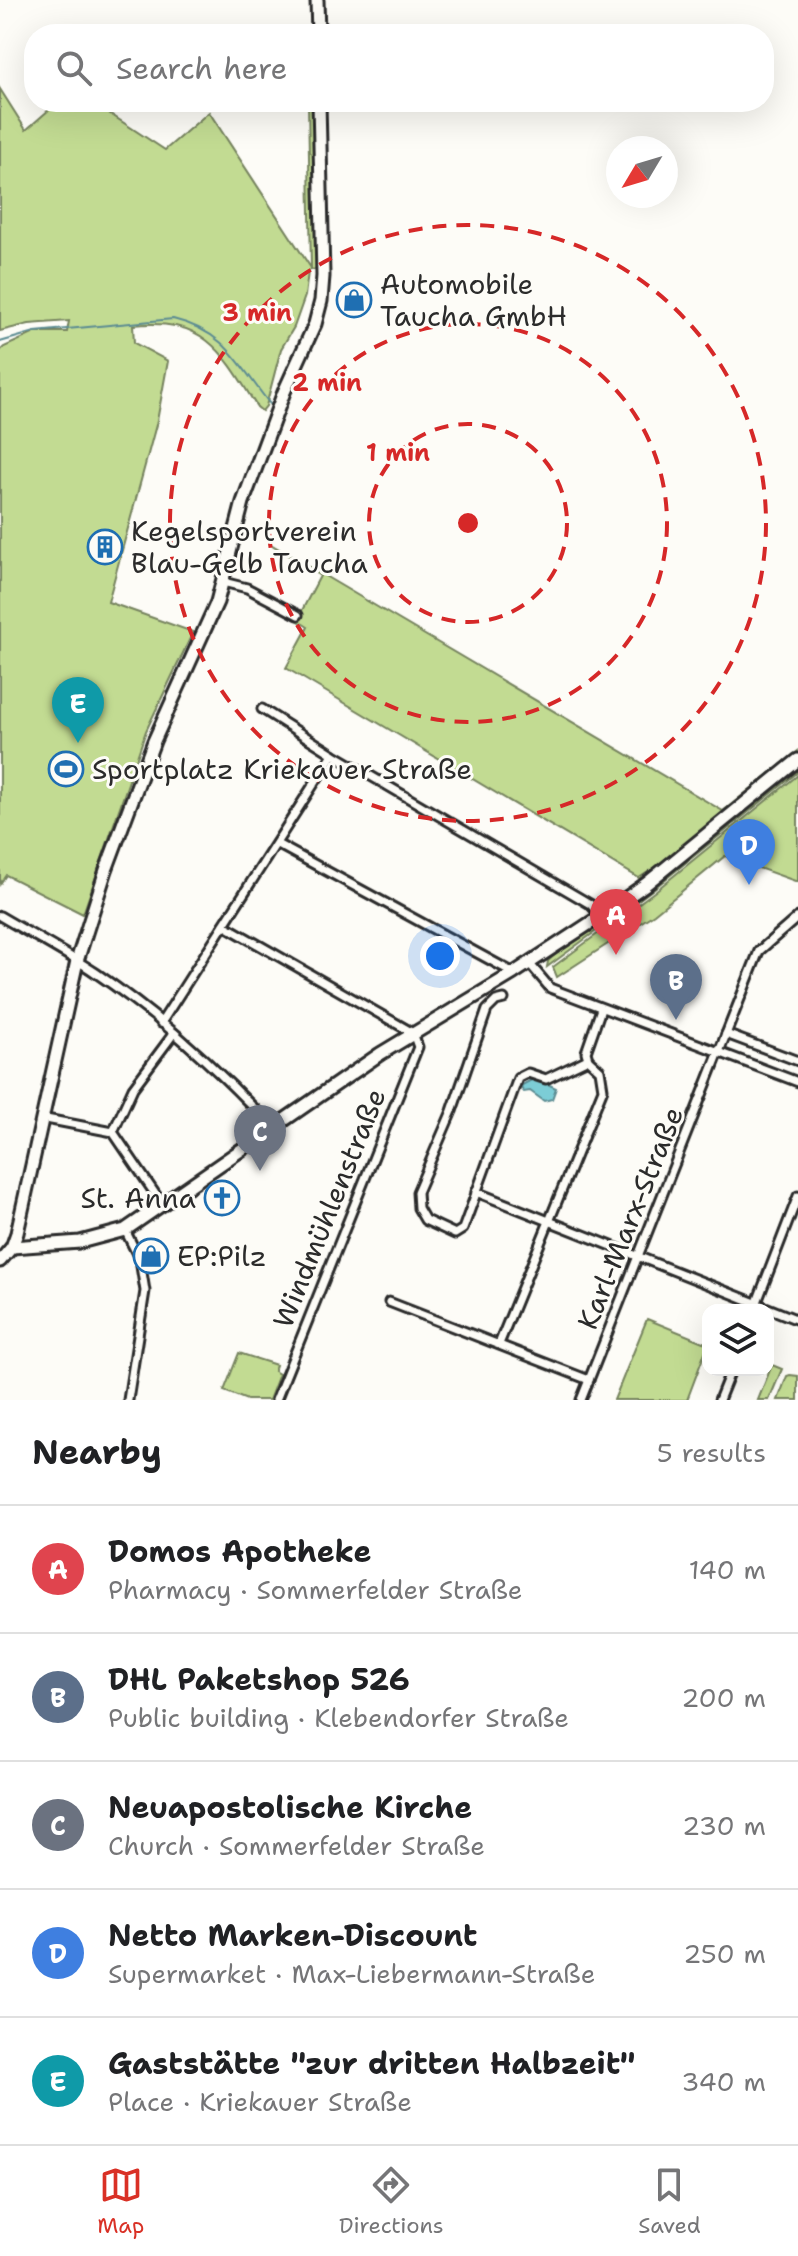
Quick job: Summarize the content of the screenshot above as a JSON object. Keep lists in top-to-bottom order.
{
  "streets": {
    "street": ["Windmühlenstraße", "Karl-Marx-Straße"]
  },
  "places": {
    "shop": ["Automobile Taucha GmbH", "EP:Pilz"],
    "building": ["Kegelsportverein Blau-Gelb Taucha"],
    "sports": ["Sportplatz Kriekauer Straße"],
    "church": ["St. Anna"]
  },
  "north": "bottom left",
  "page": {
    "search": "Search here",
    "pins": [
      "E",
      "D",
      "A",
      "B",
      "C"
    ],
    "heading": ["Nearby", "5 results"],
    "list": [
      {
        "mark": "A",
        "name": "Domos Apotheke",
        "note": "Pharmacy · Sommerfelder Straße",
        "value": "140 m"
      },
      {
        "mark": "B",
        "name": "DHL Paketshop 526",
        "note": "Public building · Klebendorfer Straße",
        "value": "200 m"
      },
      {
        "mark": "C",
        "name": "Neuapostolische Kirche",
        "note": "Church · Sommerfelder Straße",
        "value": "230 m"
      },
      {
        "mark": "D",
        "name": "Netto Marken-Discount",
        "note": "Supermarket · Max-Liebermann-Straße",
        "value": "250 m"
      },
      {
        "mark": "E",
        "name": "Gaststätte \"zur dritten Halbzeit\"",
        "note": "Place · Kriekauer Straße",
        "value": "340 m"
      }
    ],
    "nav": ["Map", "Directions", "Saved"]
  },
  "rings": ["3 min", "2 min", "1 min"]
}
